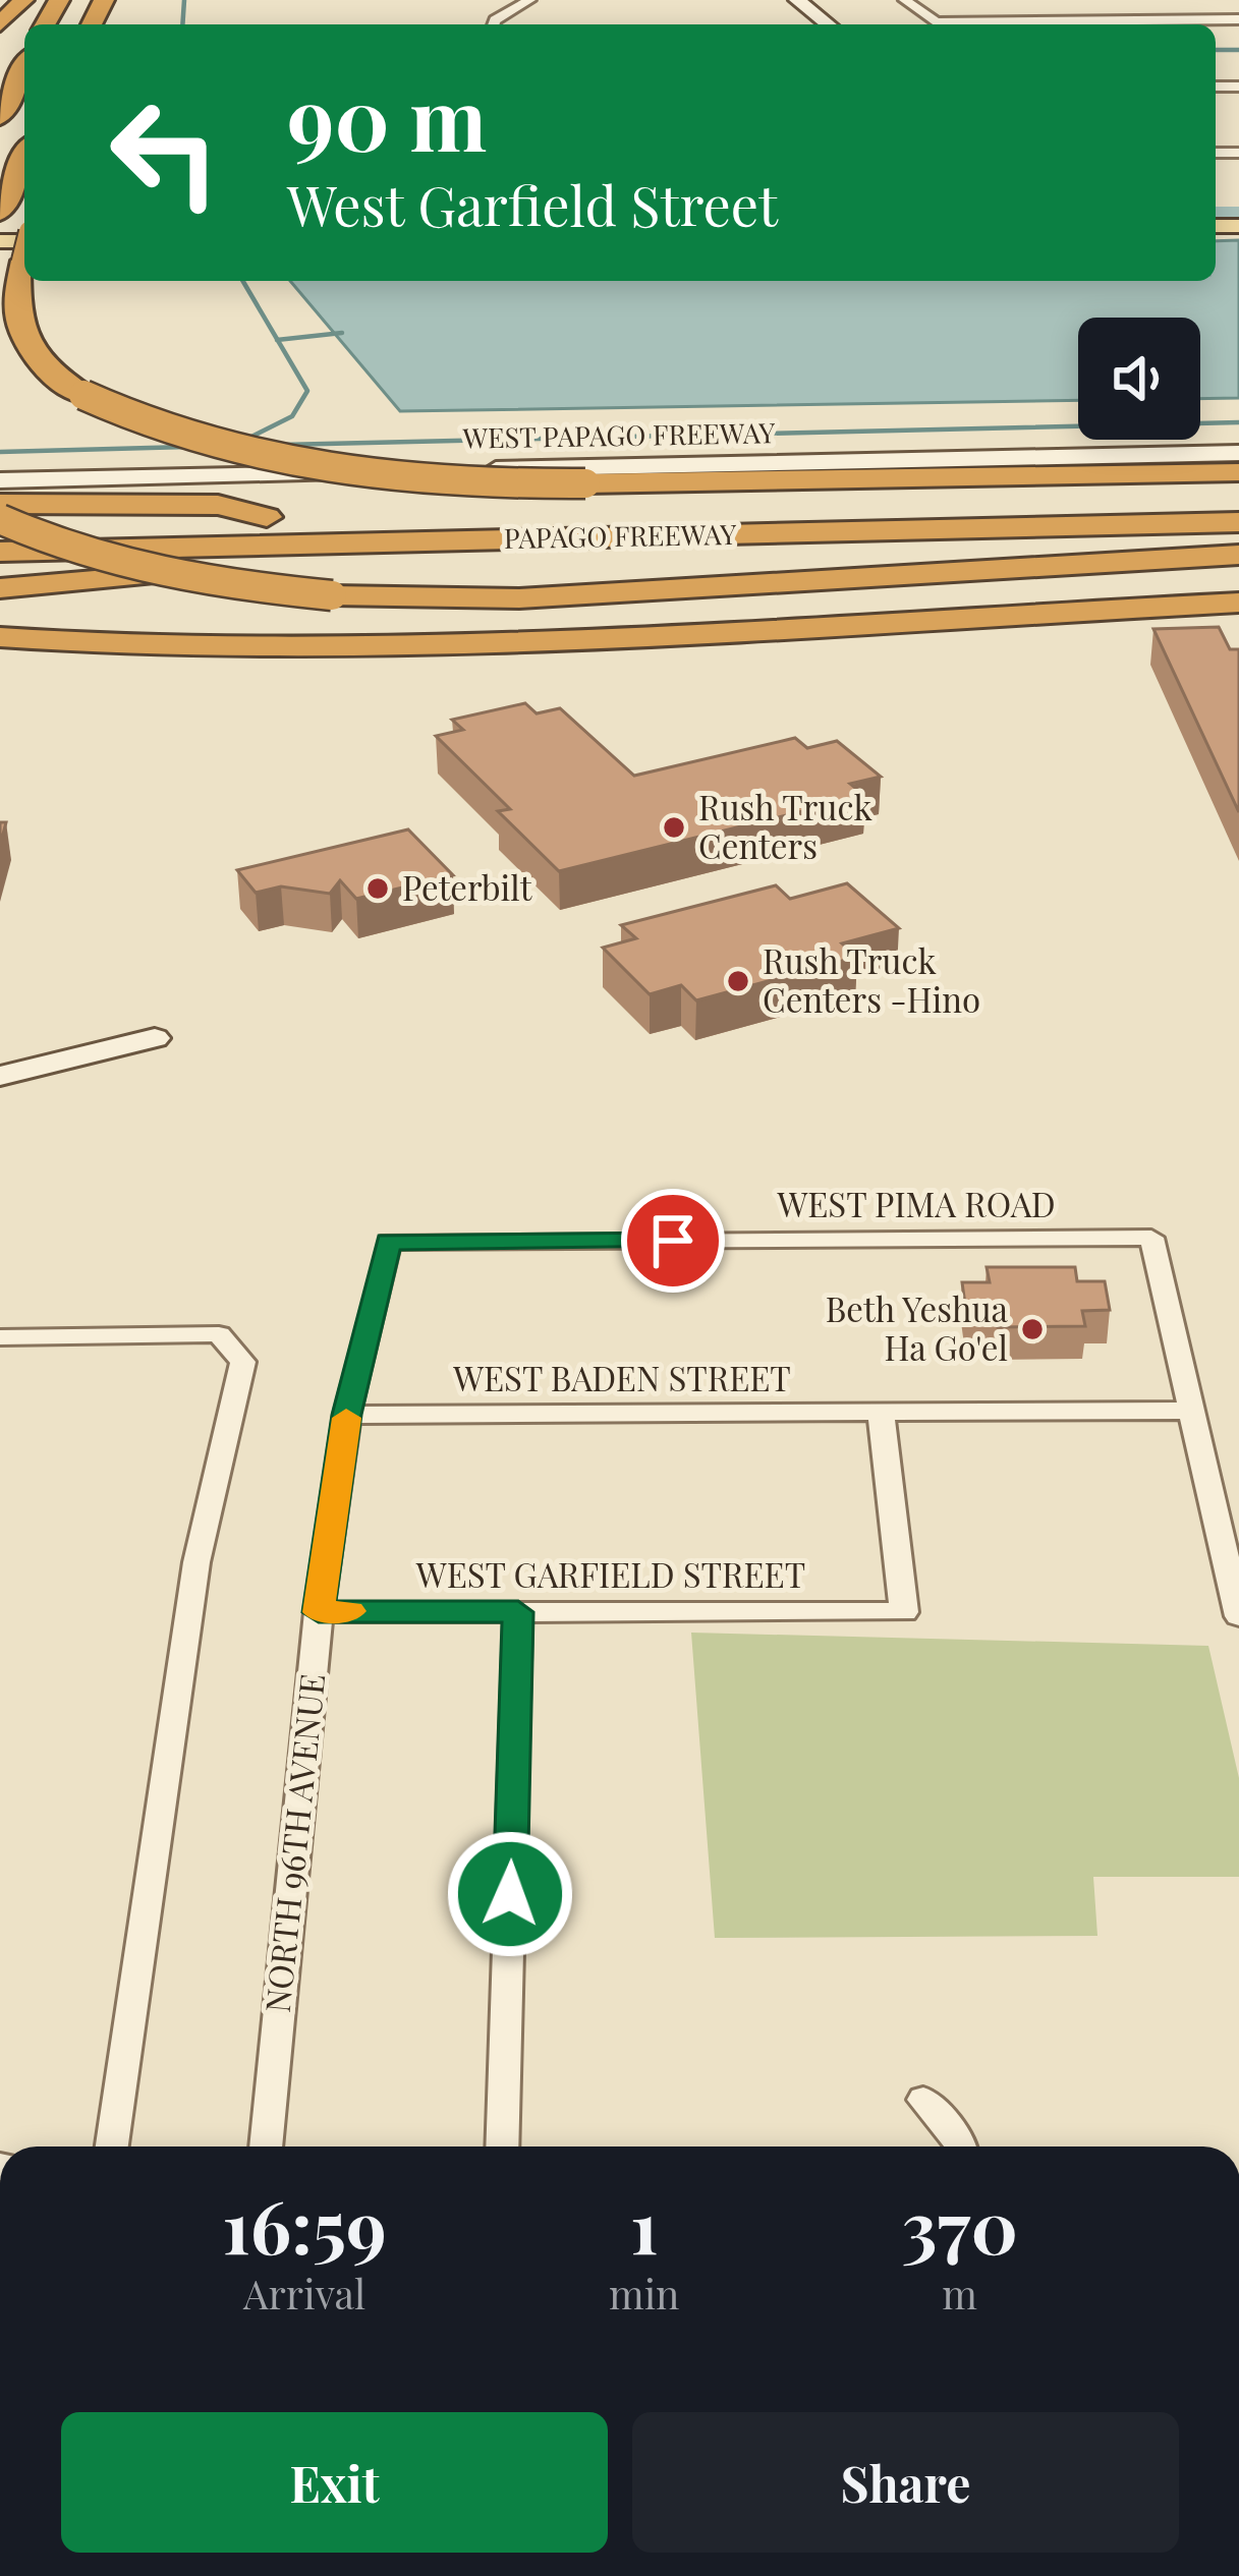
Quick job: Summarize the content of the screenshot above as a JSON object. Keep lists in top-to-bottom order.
{
  "streets": {
    "highway": ["PAPAGO FREEWAY"],
    "main road": ["WEST PAPAGO FREEWAY"],
    "street": [
      "WEST PIMA ROAD",
      "WEST BADEN STREET",
      "WEST GARFIELD STREET",
      "NORTH 96TH AVENUE"
    ]
  },
  "crossings": [
    ["WEST PIMA ROAD", "WEST BADEN STREET"],
    ["WEST PIMA ROAD", "NORTH 96TH AVENUE"],
    ["WEST BADEN STREET", "WEST GARFIELD STREET"],
    ["WEST BADEN STREET", "NORTH 96TH AVENUE"],
    ["WEST GARFIELD STREET", "NORTH 96TH AVENUE"]
  ],
  "places": [
    "Rush Truck Centers",
    "Peterbilt",
    "Rush Truck Centers -Hino",
    "Beth Yeshua Ha Go'el"
  ],
  "page": {
    "turn": ["90 m", "West Garfield Street"],
    "eta": [
      "16:59",
      "Arrival",
      "1",
      "min",
      "370",
      "m"
    ],
    "buttons": ["Exit", "Share"]
  }
}
